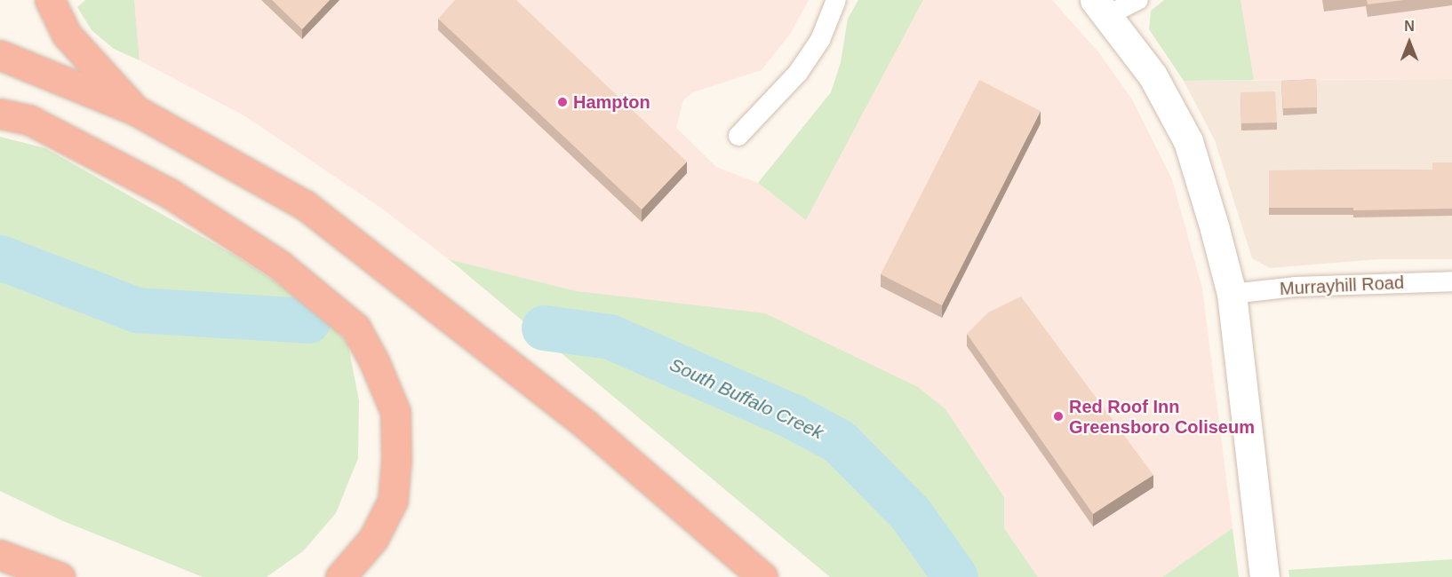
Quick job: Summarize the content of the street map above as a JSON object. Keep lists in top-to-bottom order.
{
  "streets": {
    "street": ["Murrayhill Road"]
  },
  "water": ["South Buffalo Creek"],
  "places": ["Hampton", "Red Roof Inn Greensboro Coliseum"],
  "north": "top"
}
